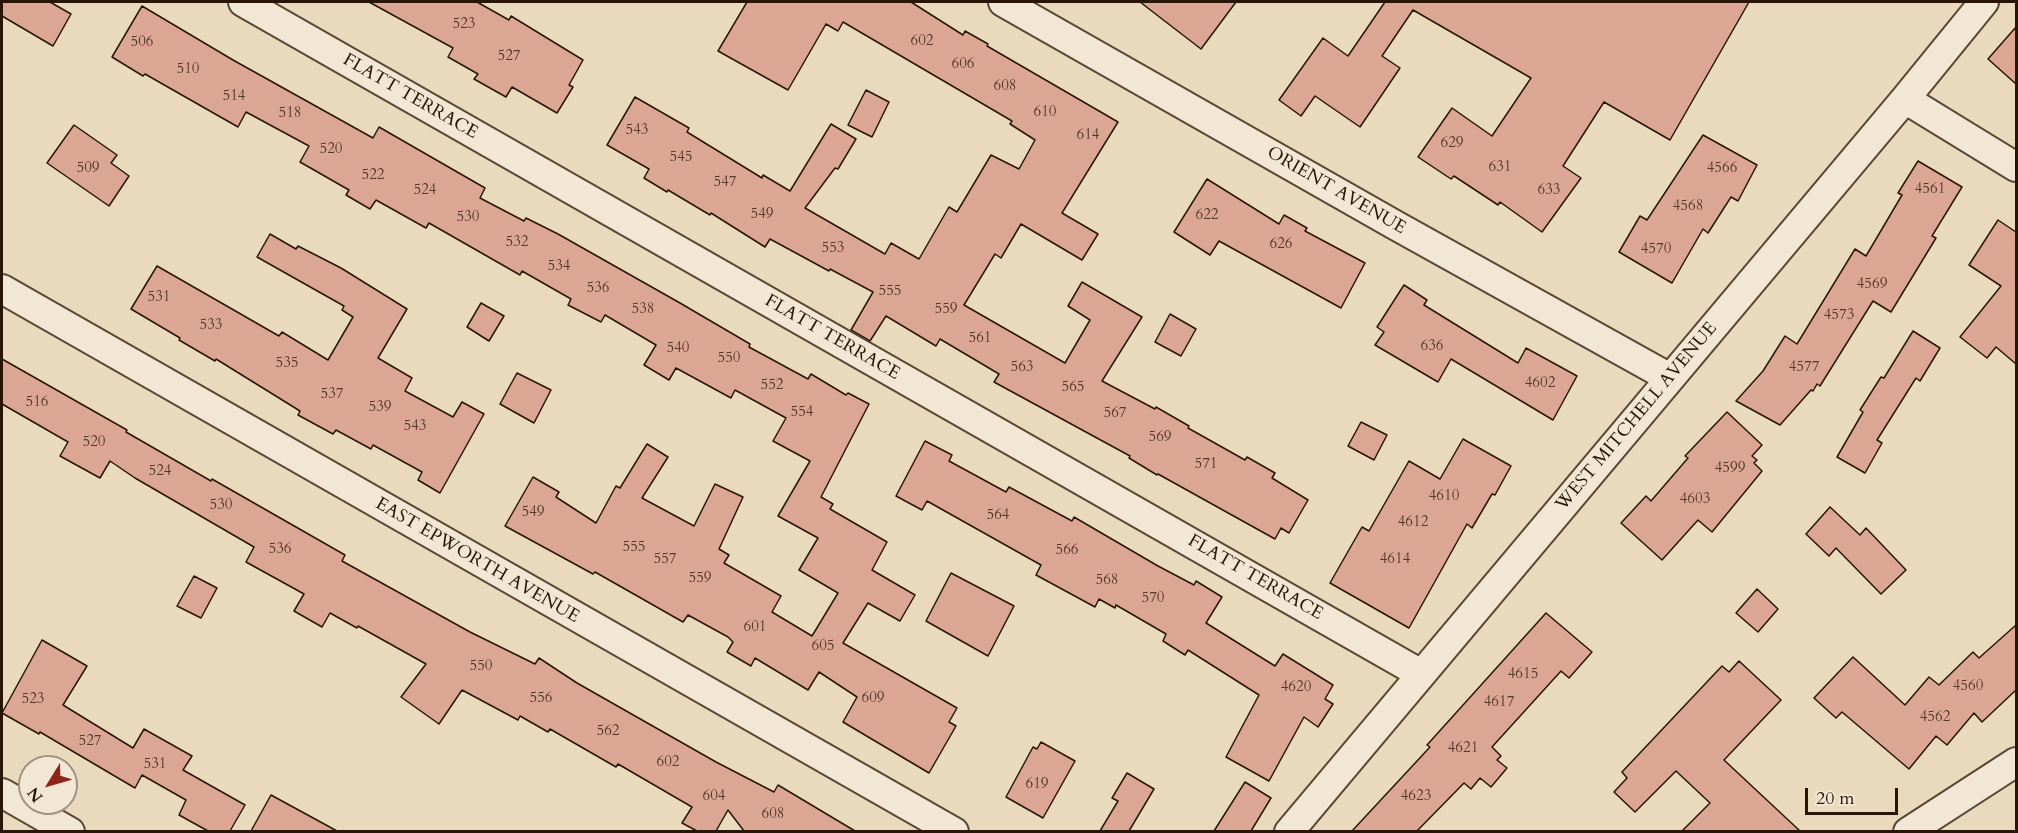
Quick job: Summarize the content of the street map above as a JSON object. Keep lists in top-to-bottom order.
{
  "streets": {
    "street": [
      "FLATT TERRACE",
      "ORIENT AVENUE",
      "WEST MITCHELL AVENUE",
      "EAST EPWORTH AVENUE"
    ]
  },
  "crossings": [
    ["FLATT TERRACE", "WEST MITCHELL AVENUE"],
    ["ORIENT AVENUE", "WEST MITCHELL AVENUE"]
  ],
  "house_numbers": [
    "523",
    "602",
    "506",
    "527",
    "606",
    "510",
    "608",
    "514",
    "610",
    "518",
    "543",
    "614",
    "629",
    "520",
    "545",
    "631",
    "509",
    "4566",
    "522",
    "547",
    "4561",
    "524",
    "633",
    "4568",
    "549",
    "622",
    "530",
    "532",
    "626",
    "553",
    "4570",
    "534",
    "4569",
    "536",
    "555",
    "531",
    "538",
    "559",
    "4573",
    "533",
    "561",
    "636",
    "540",
    "550",
    "535",
    "563",
    "4577",
    "4602",
    "552",
    "565",
    "537",
    "516",
    "539",
    "554",
    "567",
    "543",
    "569",
    "520",
    "571",
    "4599",
    "524",
    "4610",
    "4603",
    "530",
    "549",
    "564",
    "4612",
    "555",
    "536",
    "566",
    "557",
    "4614",
    "559",
    "568",
    "570",
    "601",
    "605",
    "550",
    "4615",
    "4560",
    "4620",
    "556",
    "609",
    "523",
    "4617",
    "4562",
    "562",
    "527",
    "4621",
    "602",
    "531",
    "619",
    "604",
    "4623",
    "608"
  ],
  "scale_bar": "20 m",
  "north": "bottom left"
}
